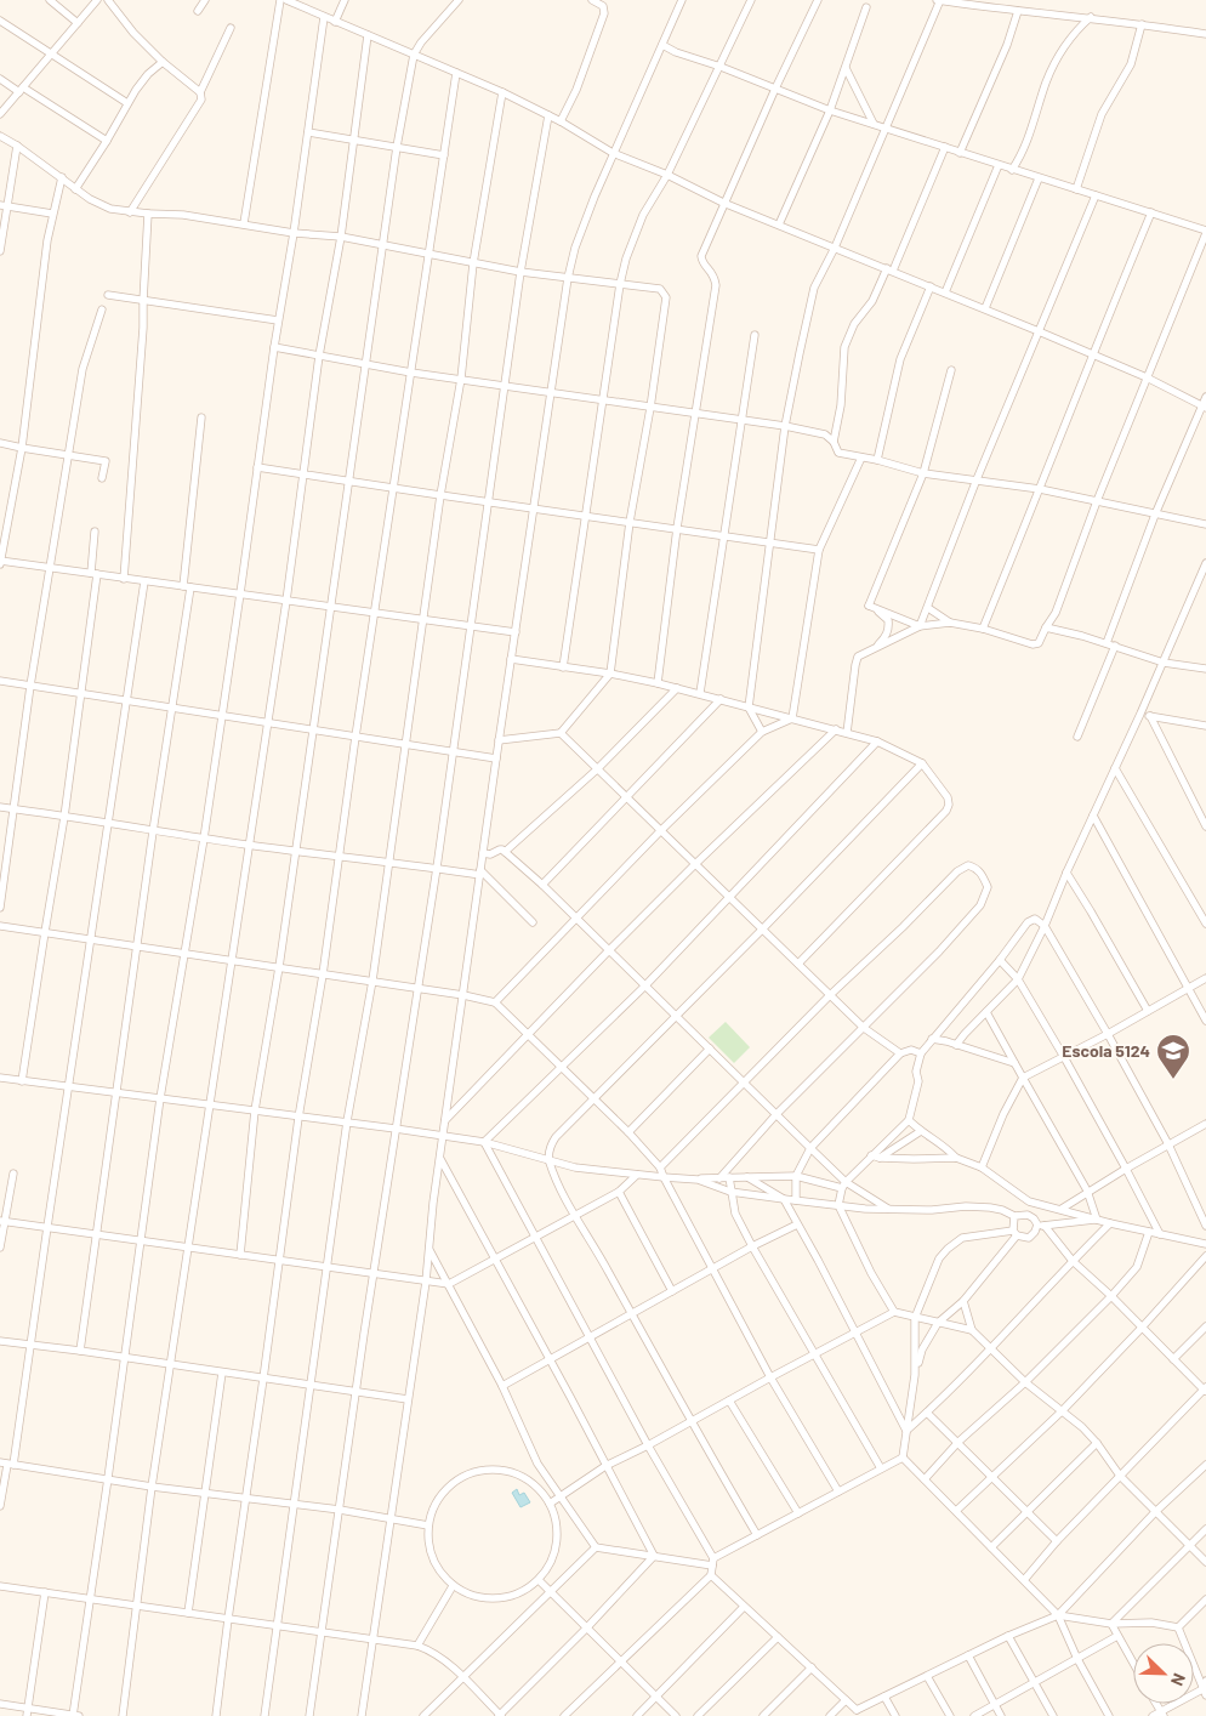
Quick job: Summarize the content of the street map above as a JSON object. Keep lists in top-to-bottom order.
{
  "places": {
    "school or university": ["Escola 5124"]
  },
  "north": "bottom right"
}
